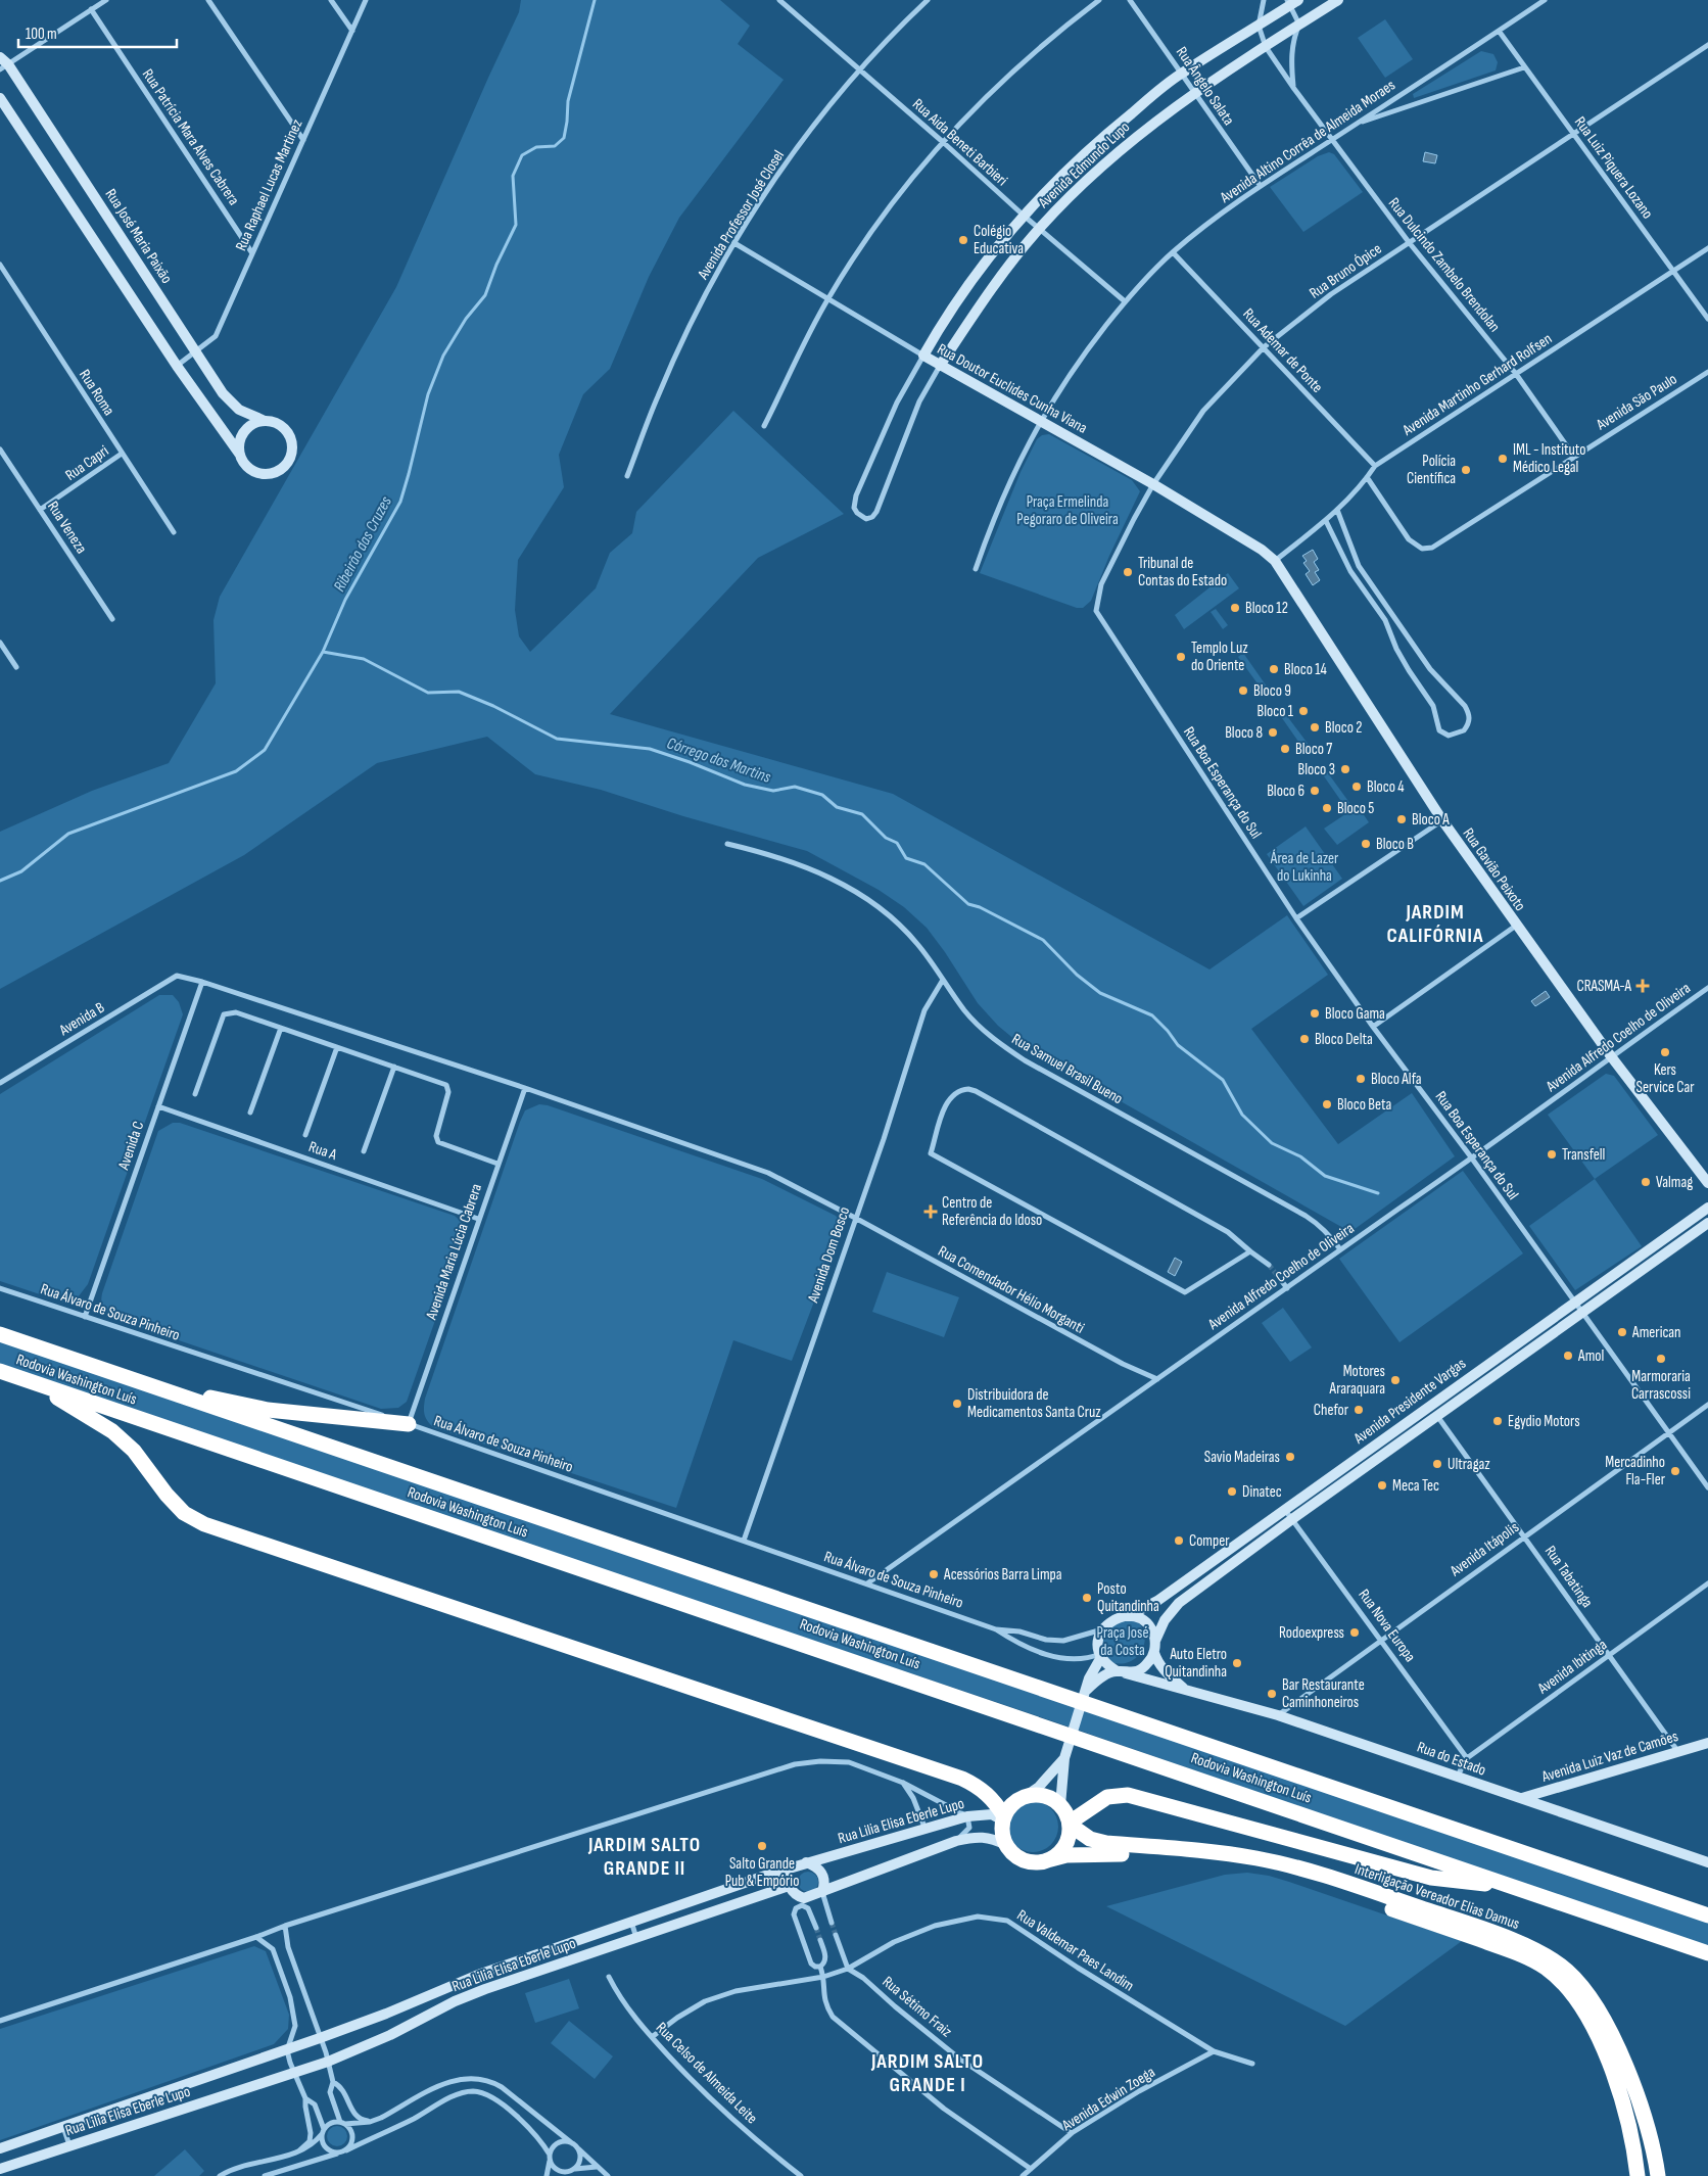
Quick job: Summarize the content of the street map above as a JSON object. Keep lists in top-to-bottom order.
{
  "streets": {
    "highway": ["Rodovia Washington Luís", "Interligação Vereador Elias Damus"],
    "street": [
      "Rua Ângelo Salata",
      "Rua Patrícia Mara Alves Cabrera",
      "Avenida Altino Corrêa de Almeida Moraes",
      "Rua Aida Beneti Barbieri",
      "Avenida Edmundo Lupo",
      "Rua Luiz Piquera Lozano",
      "Rua Raphael Lucas Martinez",
      "Avenida Professor José Closel",
      "Rua José Maria Paixão",
      "Rua Dulcindo Zambelo Brendolan",
      "Rua Bruno Ópice",
      "Rua Ademar de Ponte",
      "Avenida Martinho Gerhard Rolfsen",
      "Rua Doutor Euclides Cunha Viana",
      "Rua Roma",
      "Avenida São Paulo",
      "Rua Capri",
      "Rua Veneza",
      "Rua Boa Esperança do Sul",
      "Rua Gavião Peixoto",
      "Avenida B",
      "Avenida Alfredo Coelho de Oliveira",
      "Rua Samuel Brasil Bueno",
      "Avenida C",
      "Rua A",
      "Avenida Maria Lúcia Cabrera",
      "Avenida Dom Bosco",
      "Rua Comendador Hélio Morganti",
      "Rua Álvaro de Souza Pinheiro",
      "Avenida Presidente Vargas",
      "Avenida Itápolis",
      "Rua Tabatinga",
      "Rua Nova Europa",
      "Avenida Ibitinga",
      "Avenida Luiz Vaz de Camões",
      "Rua do Estado",
      "Rua Lilia Elisa Eberle Lupo",
      "Rua Valdemar Paes Landim",
      "Rua Sétimo Fraiz",
      "Rua Celso de Almeida Leite",
      "Avenida Edwin Zoega"
    ]
  },
  "crossings": [
    ["Rua Ângelo Salata", "Avenida Altino Corrêa de Almeida Moraes"],
    ["Rua Ângelo Salata", "Avenida Edmundo Lupo"],
    ["Rua Patrícia Mara Alves Cabrera", "Rua Raphael Lucas Martinez"],
    ["Avenida Altino Corrêa de Almeida Moraes", "Rua Aida Beneti Barbieri"],
    ["Avenida Altino Corrêa de Almeida Moraes", "Rua Luiz Piquera Lozano"],
    ["Avenida Altino Corrêa de Almeida Moraes", "Rua Dulcindo Zambelo Brendolan"],
    ["Avenida Altino Corrêa de Almeida Moraes", "Rua Ademar de Ponte"],
    ["Avenida Altino Corrêa de Almeida Moraes", "Rua Doutor Euclides Cunha Viana"],
    ["Rua Aida Beneti Barbieri", "Avenida Edmundo Lupo"],
    ["Rua Aida Beneti Barbieri", "Avenida Professor José Closel"],
    ["Avenida Edmundo Lupo", "Rua Dulcindo Zambelo Brendolan"],
    ["Avenida Edmundo Lupo", "Rua Doutor Euclides Cunha Viana"],
    ["Rua Luiz Piquera Lozano", "Rua Bruno Ópice"],
    ["Rua Luiz Piquera Lozano", "Avenida Martinho Gerhard Rolfsen"],
    ["Rua Raphael Lucas Martinez", "Rua José Maria Paixão"],
    ["Avenida Professor José Closel", "Rua Doutor Euclides Cunha Viana"],
    ["Rua Dulcindo Zambelo Brendolan", "Rua Bruno Ópice"],
    ["Rua Dulcindo Zambelo Brendolan", "Avenida Martinho Gerhard Rolfsen"],
    ["Rua Dulcindo Zambelo Brendolan", "Avenida São Paulo"],
    ["Rua Bruno Ópice", "Rua Ademar de Ponte"],
    ["Rua Bruno Ópice", "Rua Doutor Euclides Cunha Viana"],
    ["Rua Bruno Ópice", "Rua Boa Esperança do Sul"],
    ["Rua Ademar de Ponte", "Avenida Martinho Gerhard Rolfsen"],
    ["Avenida Martinho Gerhard Rolfsen", "Rua Doutor Euclides Cunha Viana"],
    ["Avenida Martinho Gerhard Rolfsen", "Avenida São Paulo"],
    ["Avenida Martinho Gerhard Rolfsen", "Rua Gavião Peixoto"],
    ["Rua Doutor Euclides Cunha Viana", "Rua Gavião Peixoto"],
    ["Rua Roma", "Rua Capri"],
    ["Rua Capri", "Rua Veneza"],
    ["Rua Boa Esperança do Sul", "Avenida Alfredo Coelho de Oliveira"],
    ["Rua Boa Esperança do Sul", "Avenida Presidente Vargas"],
    ["Rua Boa Esperança do Sul", "Avenida Itápolis"],
    ["Rua Gavião Peixoto", "Avenida Alfredo Coelho de Oliveira"],
    ["Avenida B", "Rua Comendador Hélio Morganti"],
    ["Avenida Alfredo Coelho de Oliveira", "Rua Samuel Brasil Bueno"],
    ["Avenida Alfredo Coelho de Oliveira", "Rua Comendador Hélio Morganti"],
    ["Avenida Alfredo Coelho de Oliveira", "Rua Álvaro de Souza Pinheiro"],
    ["Rua Samuel Brasil Bueno", "Avenida Dom Bosco"],
    ["Avenida C", "Rua A"],
    ["Avenida C", "Rua Comendador Hélio Morganti"],
    ["Avenida C", "Rua Álvaro de Souza Pinheiro"],
    ["Rua A", "Avenida Maria Lúcia Cabrera"],
    ["Avenida Maria Lúcia Cabrera", "Rua Comendador Hélio Morganti"],
    ["Avenida Maria Lúcia Cabrera", "Rua Álvaro de Souza Pinheiro"],
    ["Avenida Dom Bosco", "Rua Comendador Hélio Morganti"],
    ["Avenida Dom Bosco", "Rua Álvaro de Souza Pinheiro"],
    ["Rua Álvaro de Souza Pinheiro", "Avenida Presidente Vargas"],
    ["Rua Álvaro de Souza Pinheiro", "Rua do Estado"],
    ["Avenida Presidente Vargas", "Rua Tabatinga"],
    ["Avenida Presidente Vargas", "Rua Nova Europa"],
    ["Avenida Presidente Vargas", "Rua do Estado"],
    ["Avenida Itápolis", "Rua Tabatinga"],
    ["Avenida Itápolis", "Rua Nova Europa"],
    ["Avenida Itápolis", "Rua do Estado"],
    ["Rua Tabatinga", "Avenida Ibitinga"],
    ["Rua Tabatinga", "Avenida Luiz Vaz de Camões"],
    ["Rua Nova Europa", "Avenida Ibitinga"],
    ["Avenida Ibitinga", "Rua do Estado"],
    ["Avenida Luiz Vaz de Camões", "Rua do Estado"],
    ["Rua Lilia Elisa Eberle Lupo", "Interligação Vereador Elias Damus"],
    ["Rua Valdemar Paes Landim", "Rua Sétimo Fraiz"],
    ["Rua Valdemar Paes Landim", "Rua Celso de Almeida Leite"],
    ["Rua Valdemar Paes Landim", "Avenida Edwin Zoega"],
    ["Rua Sétimo Fraiz", "Avenida Edwin Zoega"]
  ],
  "districts": ["JARDIM CALIFÓRNIA", "JARDIM SALTO GRANDE II", "JARDIM SALTO GRANDE I"],
  "water": ["Ribeirão das Cruzes", "Córrego dos Martins"],
  "parks": ["Praça Ermelinda Pegoraro de Oliveira", "Área de Lazer do Lukinha", "Praça José da Costa"],
  "places": {
    "other": [
      "Colégio Educativa",
      "IML - Instituto Médico Legal",
      "Polícia Científica",
      "Tribunal de Contas do Estado",
      "Bloco 12",
      "Templo Luz do Oriente",
      "Bloco 14",
      "Bloco 9",
      "Bloco 1",
      "Bloco 2",
      "Bloco 8",
      "Bloco 7",
      "Bloco 3",
      "Bloco 4",
      "Bloco 6",
      "Bloco 5",
      "Bloco A",
      "Bloco B",
      "Bloco Gama",
      "Bloco Delta",
      "Kers Service Car",
      "Bloco Alfa",
      "Bloco Beta",
      "Transfell",
      "Valmag",
      "American",
      "Amol",
      "Marmoraria Carrascossi",
      "Motores Araraquara",
      "Distribuidora de Medicamentos Santa Cruz",
      "Chefor",
      "Egydio Motors",
      "Savio Madeiras",
      "Ultragaz",
      "Mercadinho Fla-Fler",
      "Meca Tec",
      "Dinatec",
      "Comper",
      "Acessórios Barra Limpa",
      "Posto Quitandinha",
      "Rodoexpress",
      "Auto Eletro Quitandinha",
      "Bar Restaurante Caminhoneiros",
      "Salto Grande Pub & Empório"
    ],
    "health": ["CRASMA-A", "Centro de Referência do Idoso"]
  },
  "scale_bar": "100 m"
}
